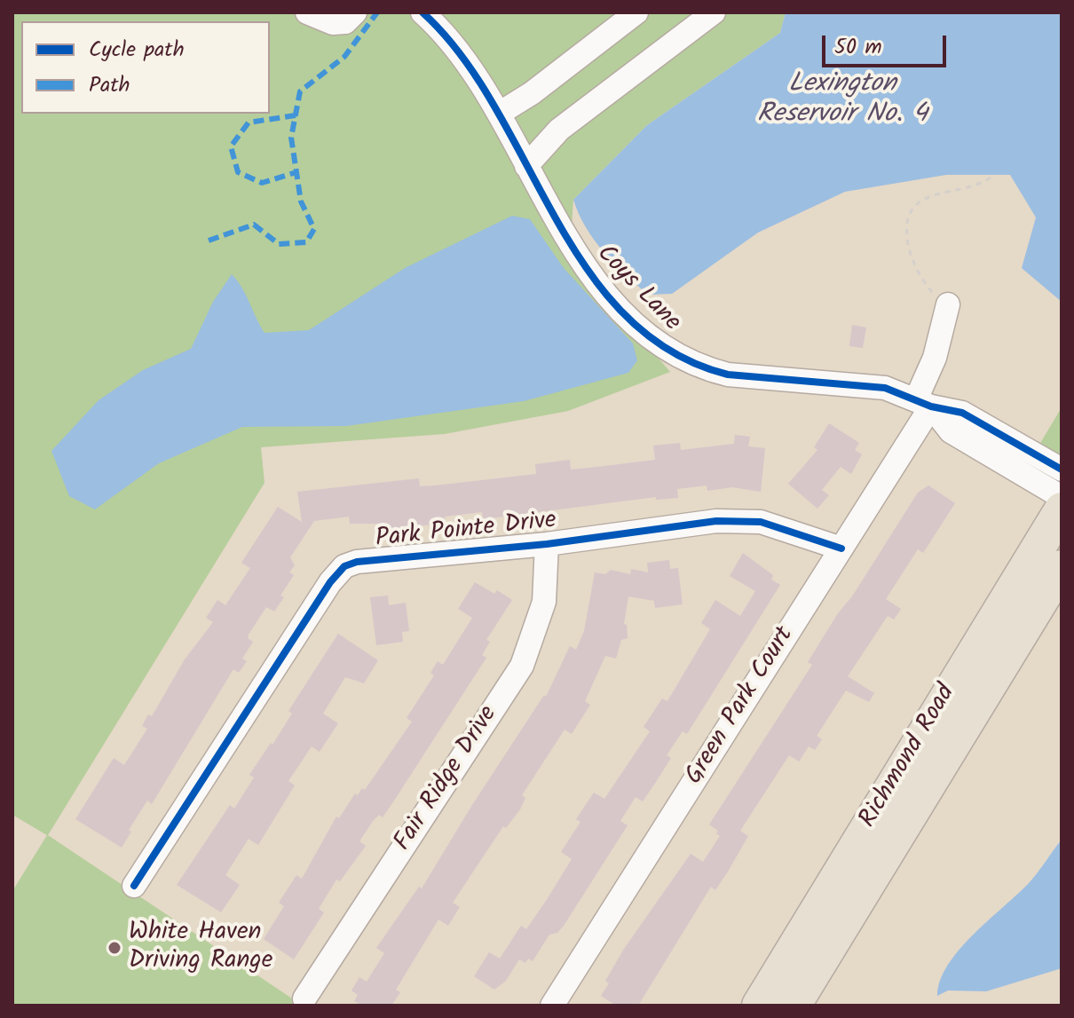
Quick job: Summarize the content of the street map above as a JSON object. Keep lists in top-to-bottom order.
{
  "streets": {
    "highway": ["Richmond Road"],
    "street": [
      "Coys Lane",
      "Park Pointe Drive",
      "Green Park Court",
      "Fair Ridge Drive"
    ]
  },
  "crossings": [
    ["Coys Lane", "Green Park Court"],
    ["Park Pointe Drive", "Green Park Court"],
    ["Park Pointe Drive", "Fair Ridge Drive"]
  ],
  "water": ["Lexington Reservoir No. 4"],
  "places": ["White Haven Driving Range"],
  "legend": ["Cycle path", "Path"],
  "scale_bar": "50 m"
}
